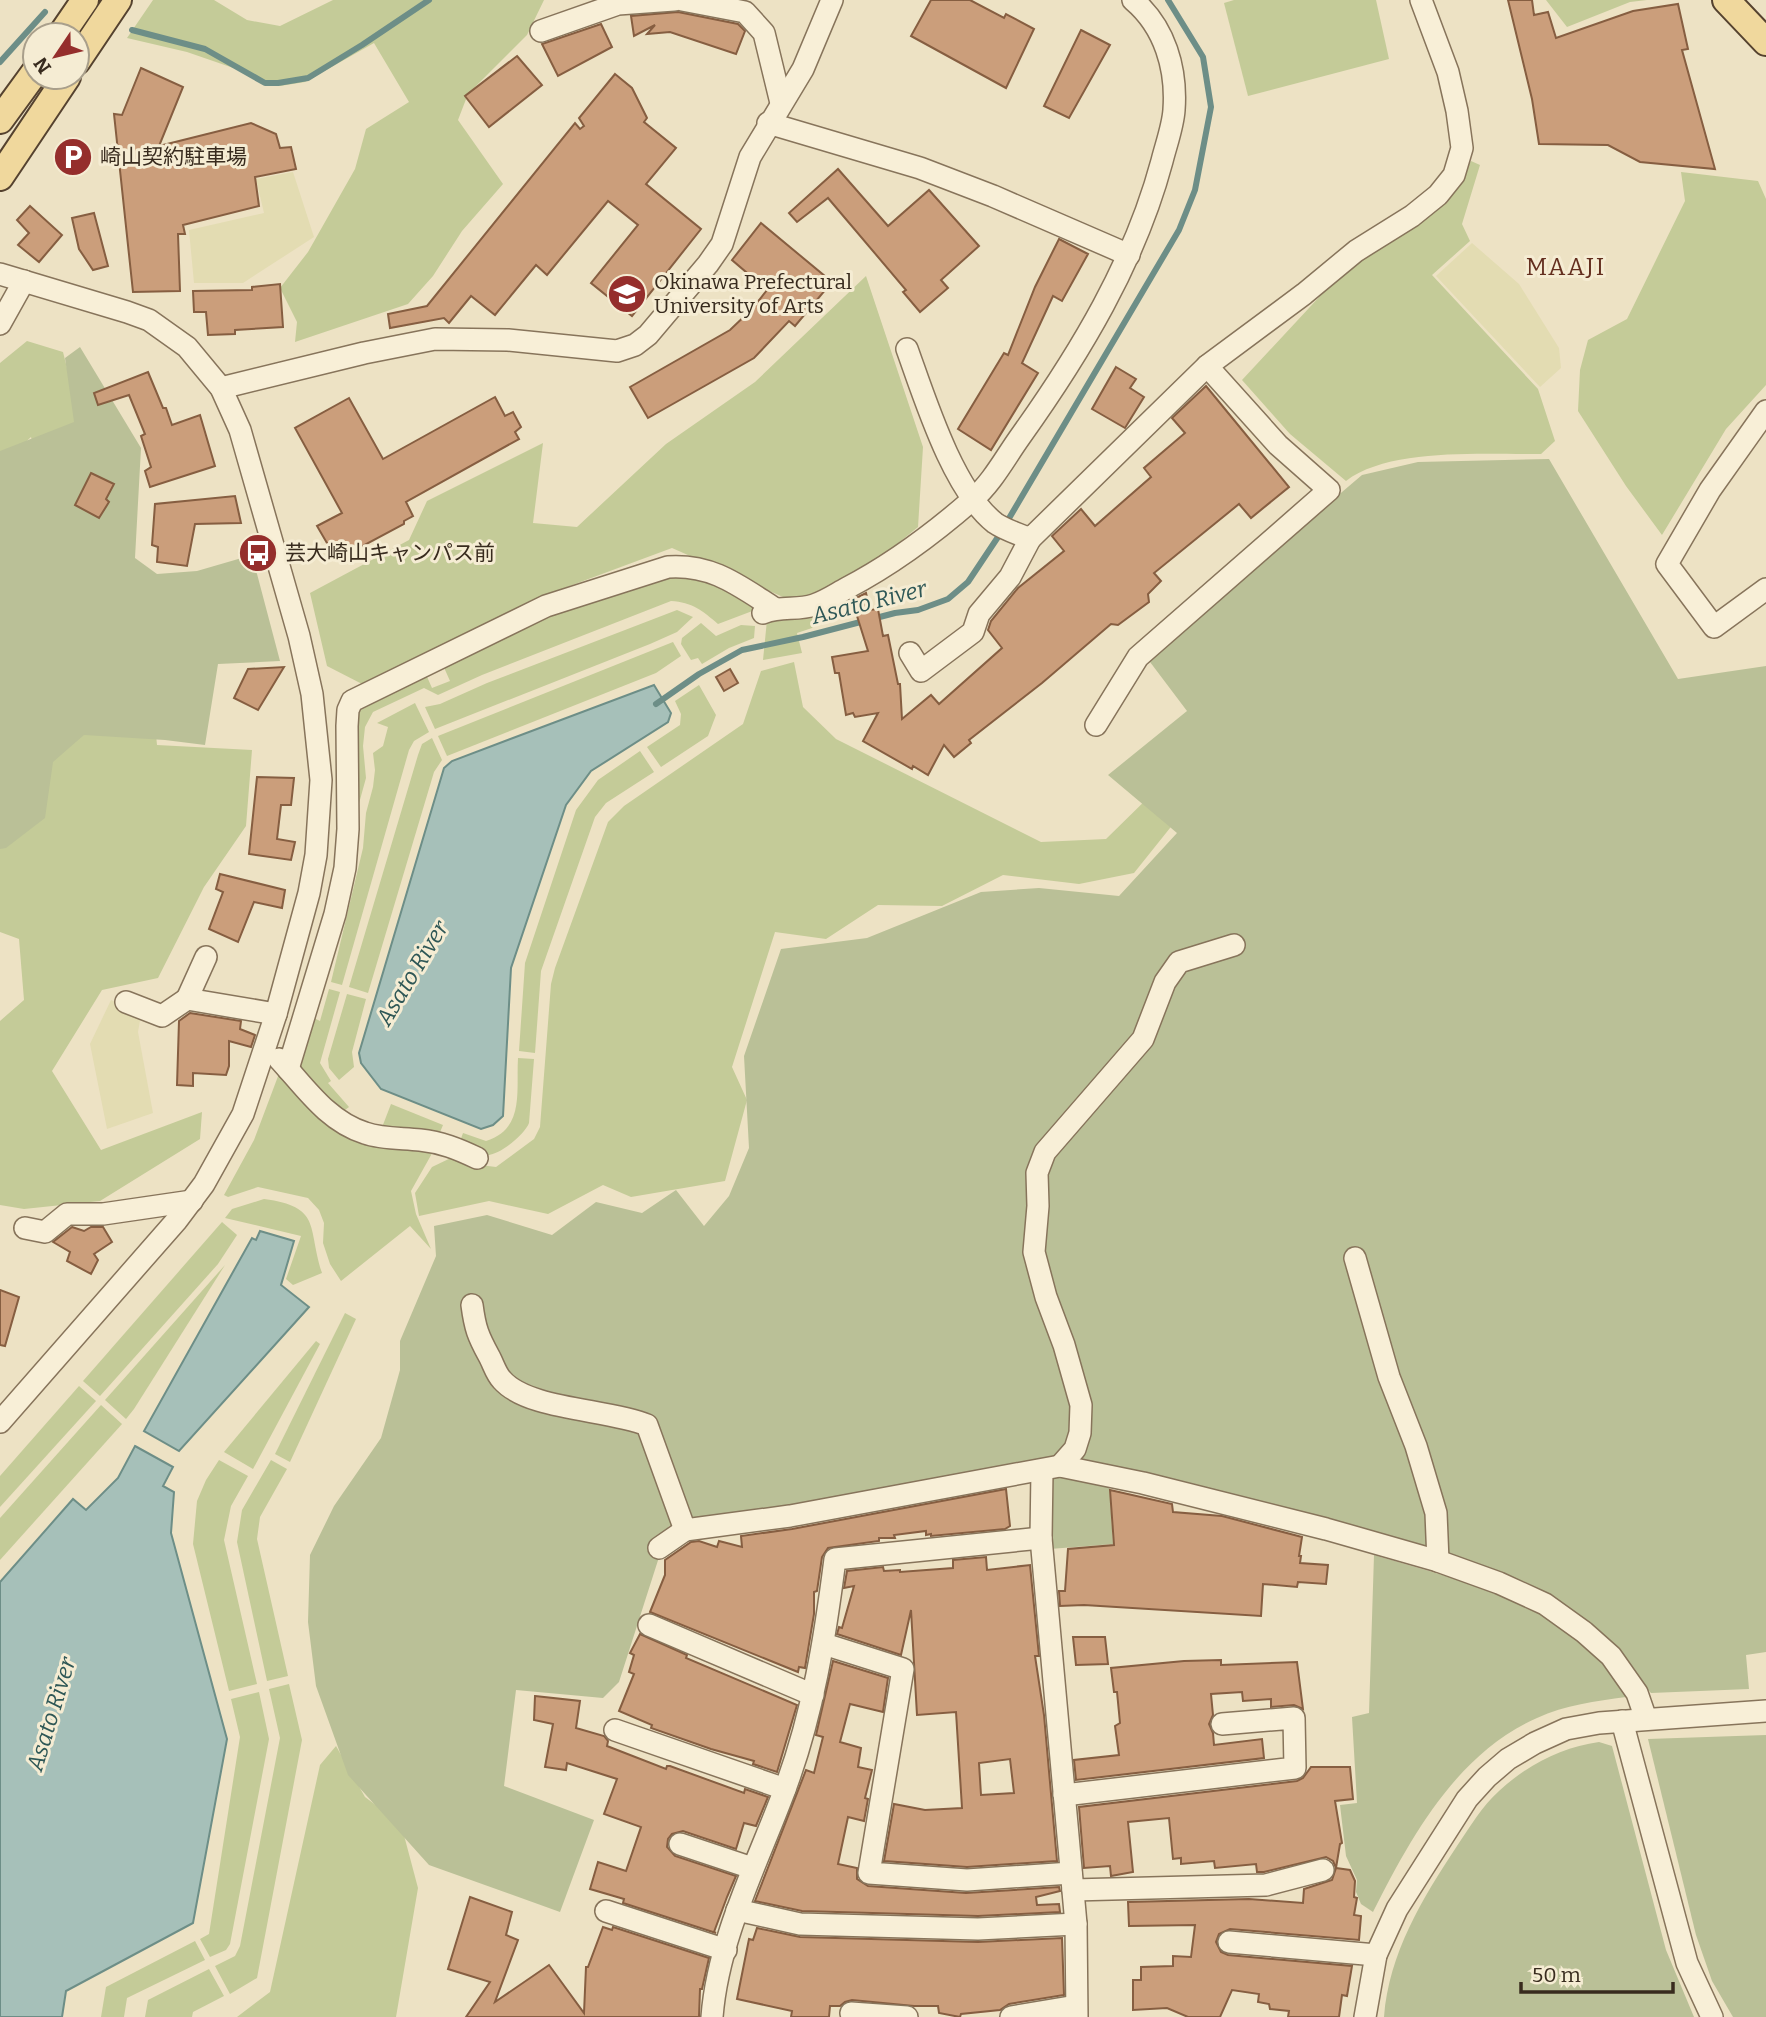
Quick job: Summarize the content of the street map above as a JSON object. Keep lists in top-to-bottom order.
{
  "districts": ["MAAJI"],
  "water": ["Asato River"],
  "places": {
    "parking": ["崎山契約駐車場"],
    "school or university": ["Okinawa Prefectural University of Arts"],
    "bus stop": ["芸大崎山キャンパス前"]
  },
  "scale_bar": "50 m",
  "north": "bottom left"
}
